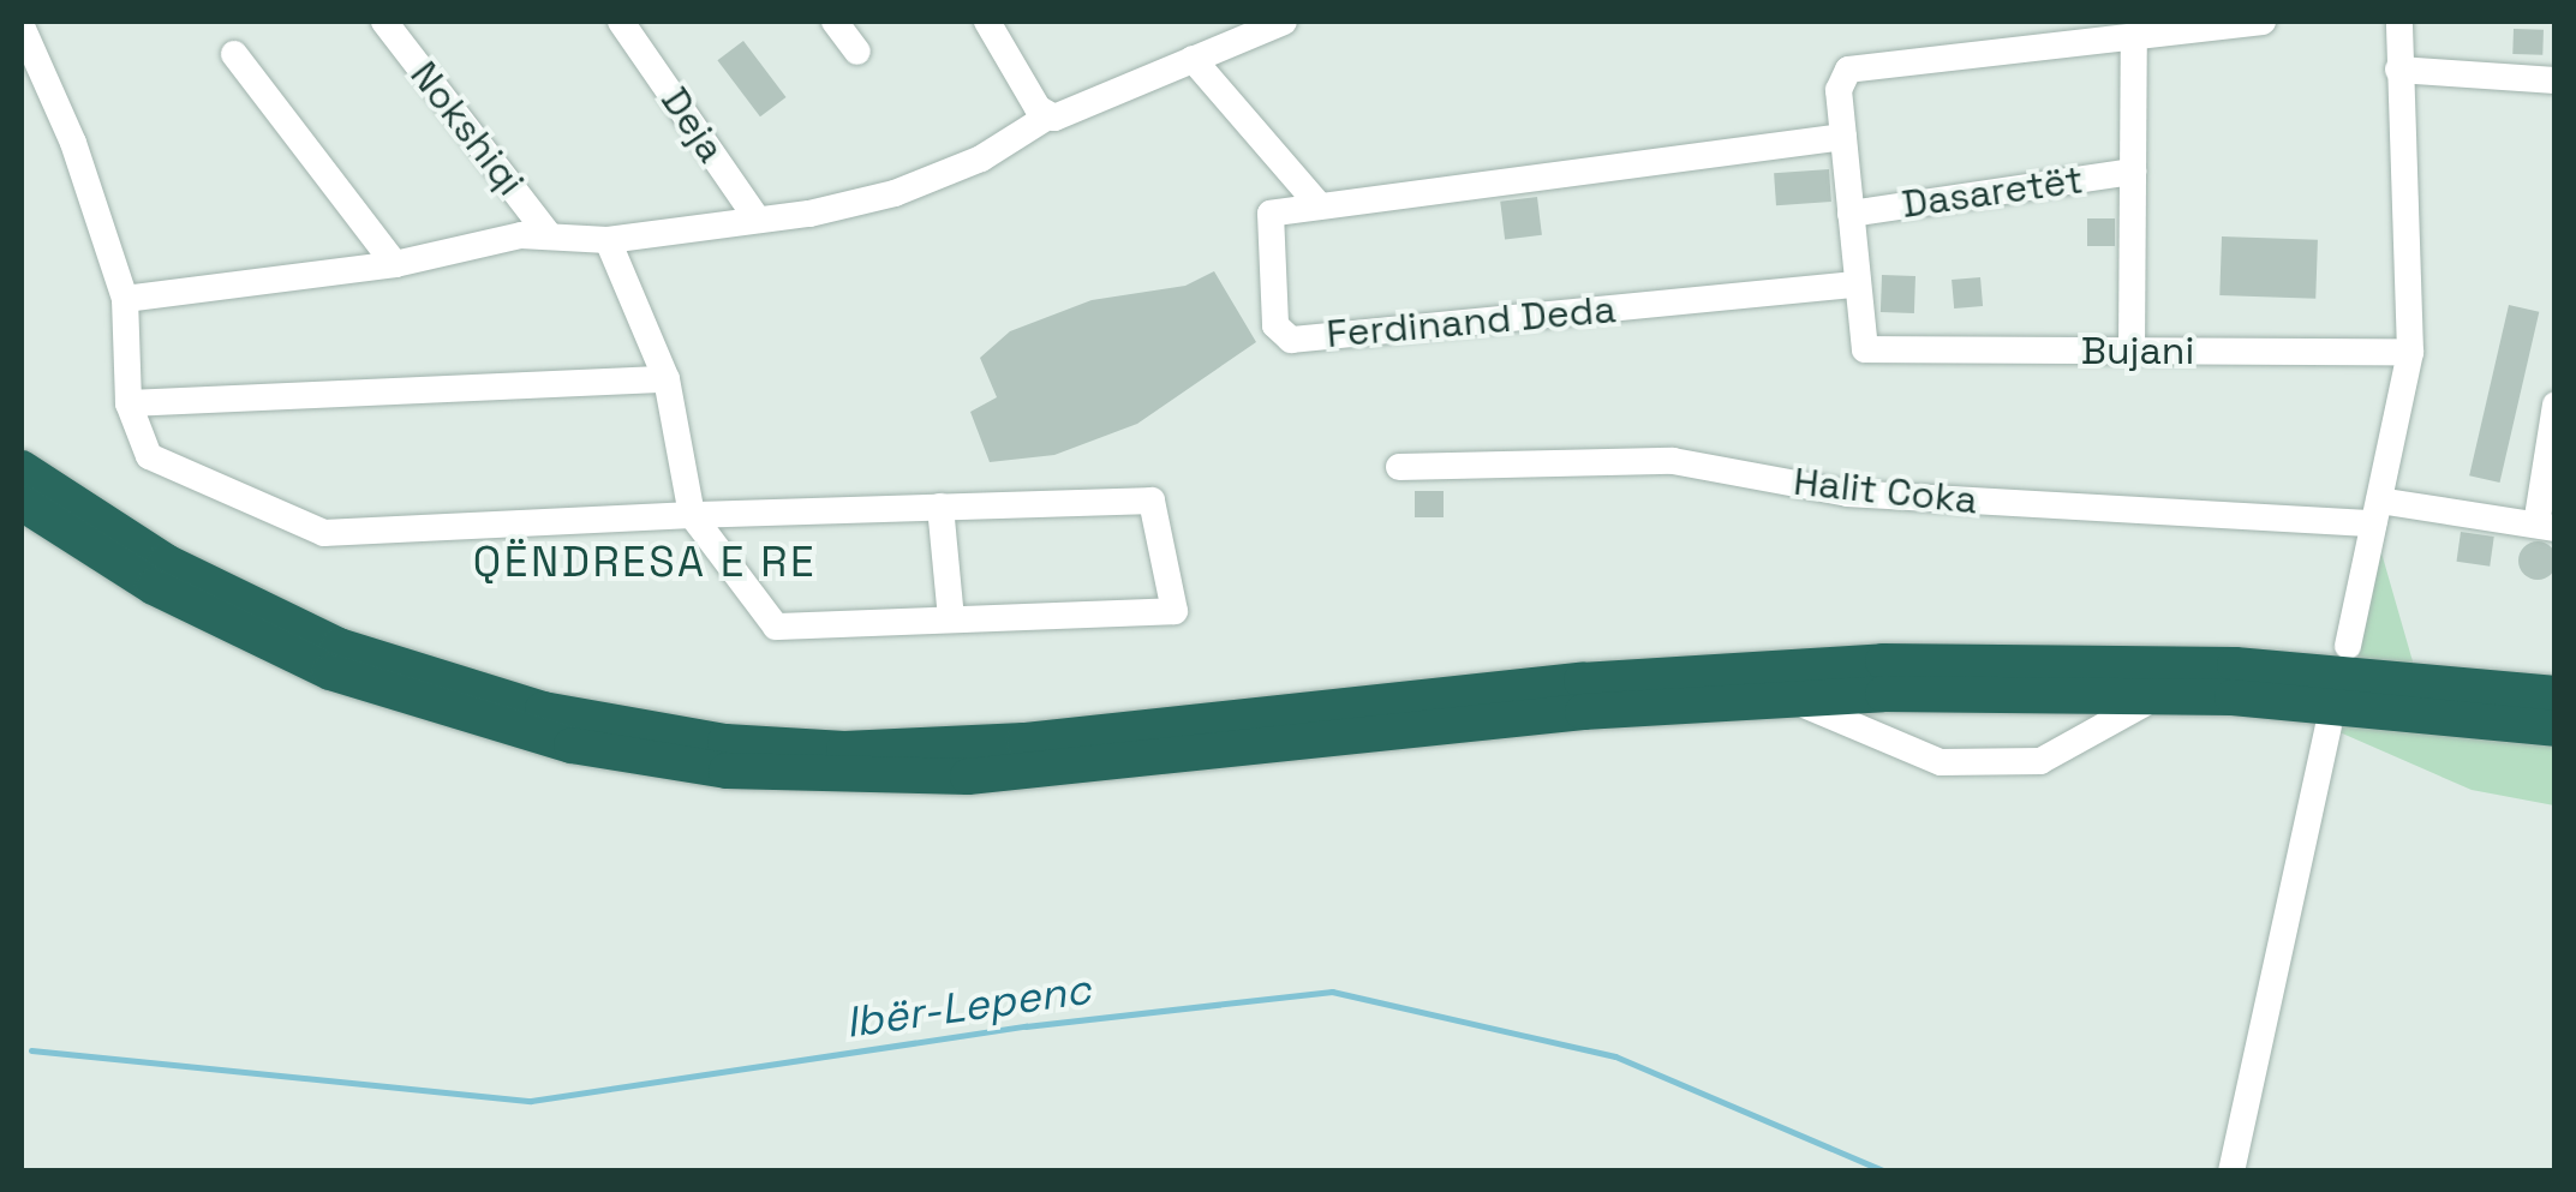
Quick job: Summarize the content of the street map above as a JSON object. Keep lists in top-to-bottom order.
{
  "streets": {
    "street": [
      "Deja",
      "Nokshiqi",
      "Dasaretët",
      "Ferdinand Deda",
      "Bujani",
      "Halit Coka"
    ]
  },
  "crossings": [
    ["Ferdinand Deda", "Bujani"]
  ],
  "districts": ["QËNDRESA E RE"],
  "water": ["Ibër-Lepenc"]
}
